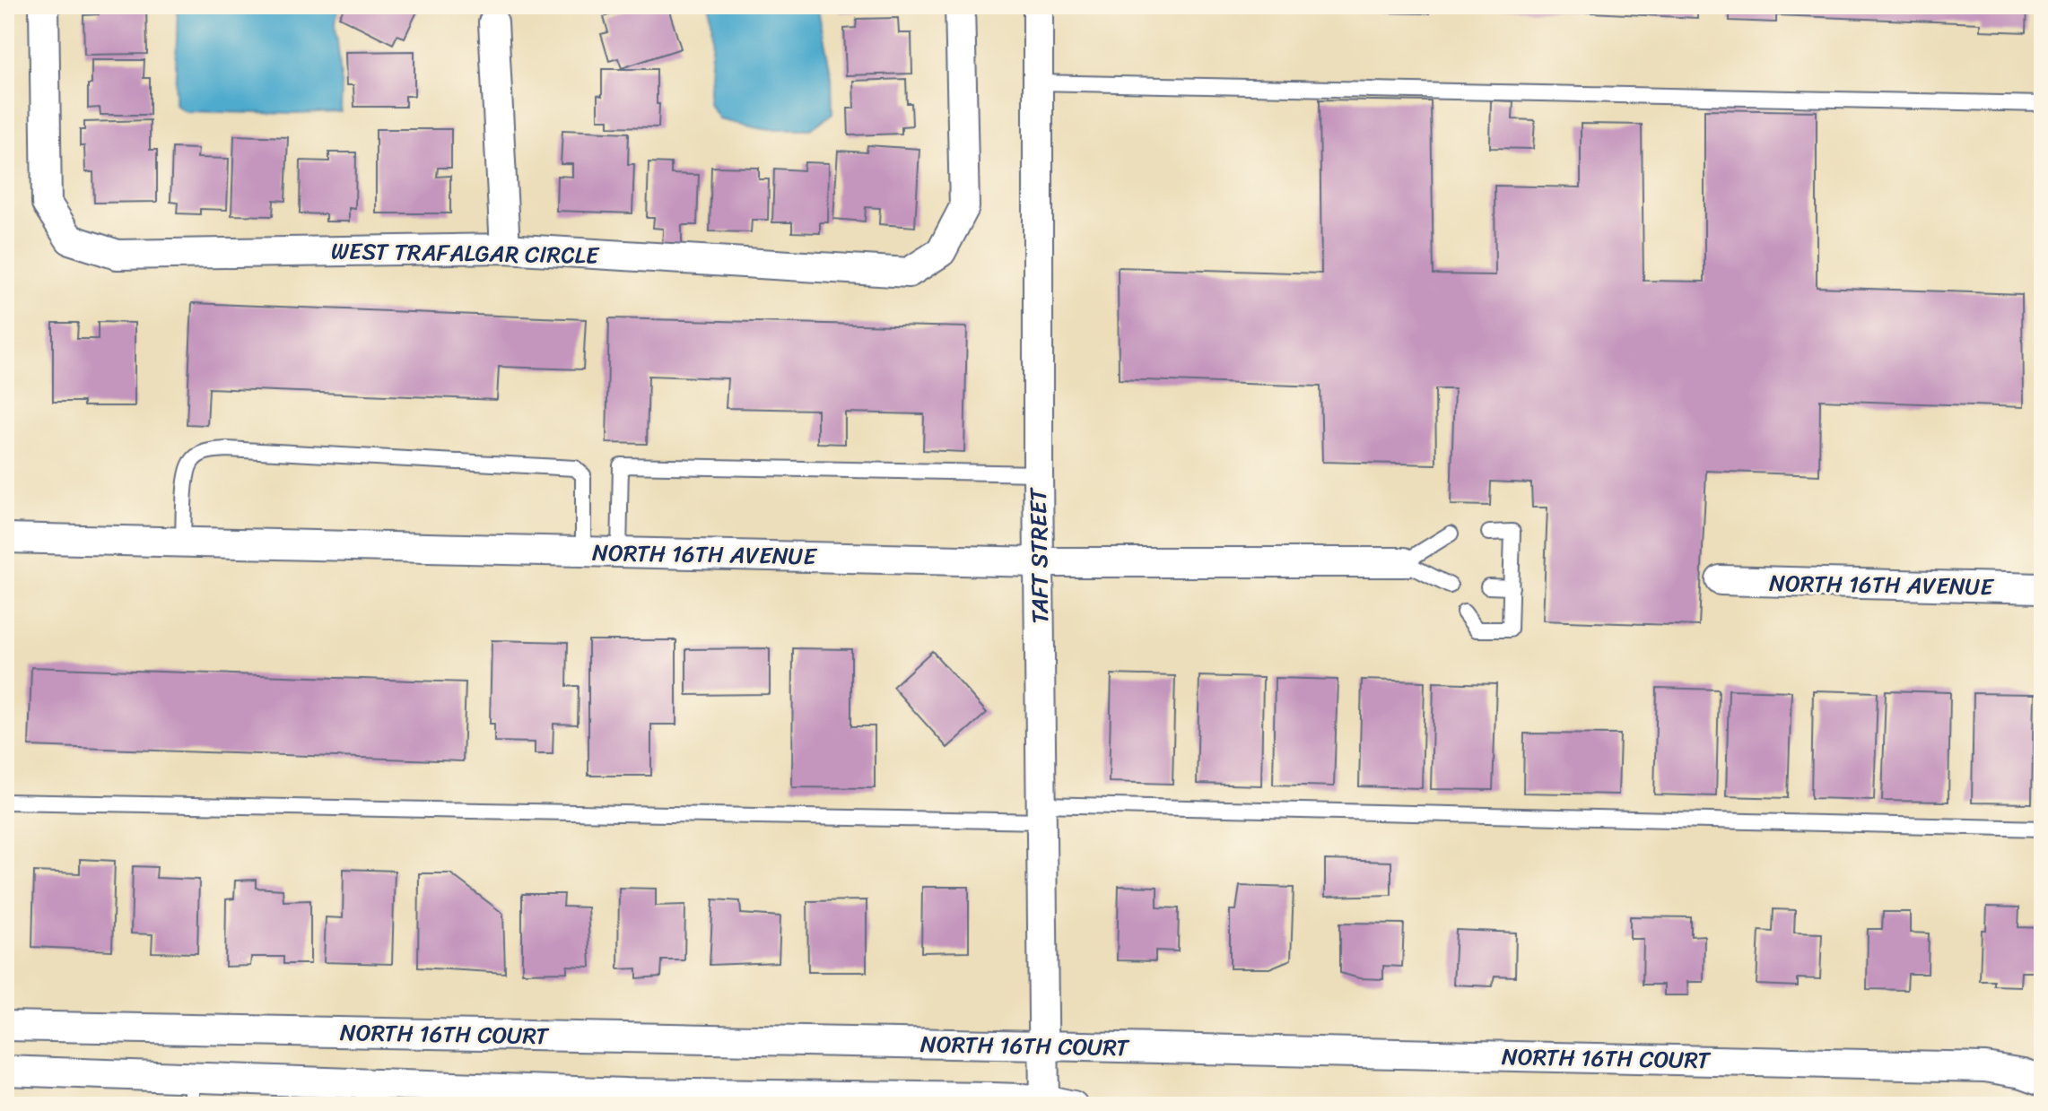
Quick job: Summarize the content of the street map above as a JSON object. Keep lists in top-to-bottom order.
{
  "streets": {
    "street": [
      "WEST TRAFALGAR CIRCLE",
      "NORTH 16TH AVENUE",
      "TAFT STREET",
      "NORTH 16TH COURT"
    ]
  },
  "crossings": [
    ["NORTH 16TH AVENUE", "TAFT STREET"],
    ["TAFT STREET", "NORTH 16TH COURT"]
  ]
}
